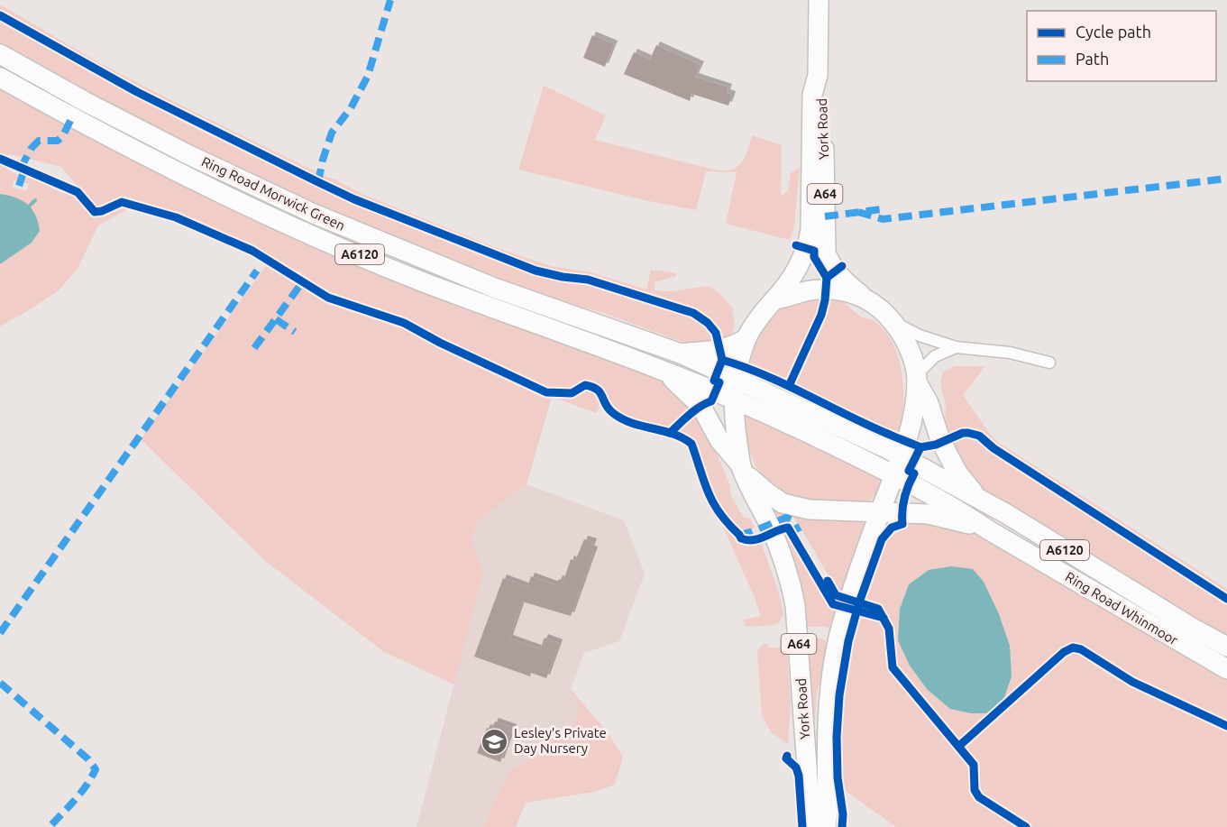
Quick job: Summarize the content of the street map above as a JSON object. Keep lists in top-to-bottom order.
{
  "streets": {
    "highway": [
      "York Road",
      "Ring Road Morwick Green",
      "A64",
      "A6120",
      "Ring Road Whinmoor"
    ]
  },
  "crossings": [
    ["York Road", "Ring Road Morwick Green"],
    ["York Road", "A6120"],
    ["York Road", "Ring Road Whinmoor"],
    ["Ring Road Morwick Green", "A6120"],
    ["Ring Road Morwick Green", "Ring Road Whinmoor"],
    ["A6120", "Ring Road Whinmoor"]
  ],
  "places": {
    "school or university": ["Lesley's Private Day Nursery"]
  },
  "legend": ["Cycle path", "Path"]
}
